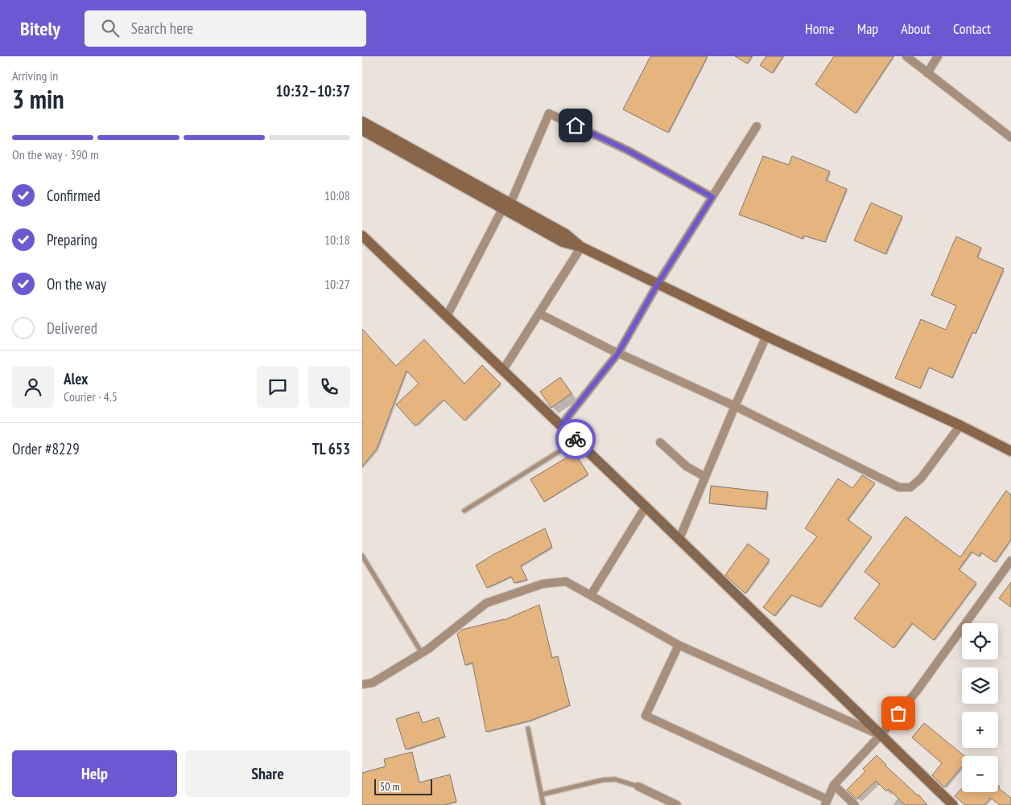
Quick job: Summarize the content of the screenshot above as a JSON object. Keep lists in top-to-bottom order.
{
  "scale_bar": "50 m",
  "page": {
    "header": "Bitely",
    "search": "Search here",
    "nav": [
      "Home",
      "Map",
      "About",
      "Contact"
    ],
    "heading": ["3 min", "Arriving in", "10:32–10:37"],
    "panel": [
      "Alex",
      "Courier · 4.5",
      "Order #8229",
      "TL 653"
    ],
    "bar": "On the way · 390 m",
    "list": [
      ["Confirmed", "10:08"],
      ["Preparing", "10:18"],
      ["On the way", "10:27"],
      "Delivered"
    ],
    "map_buttons": ["+", "−"],
    "buttons": ["Help", "Share"],
    "scale": "50 m"
  }
}
